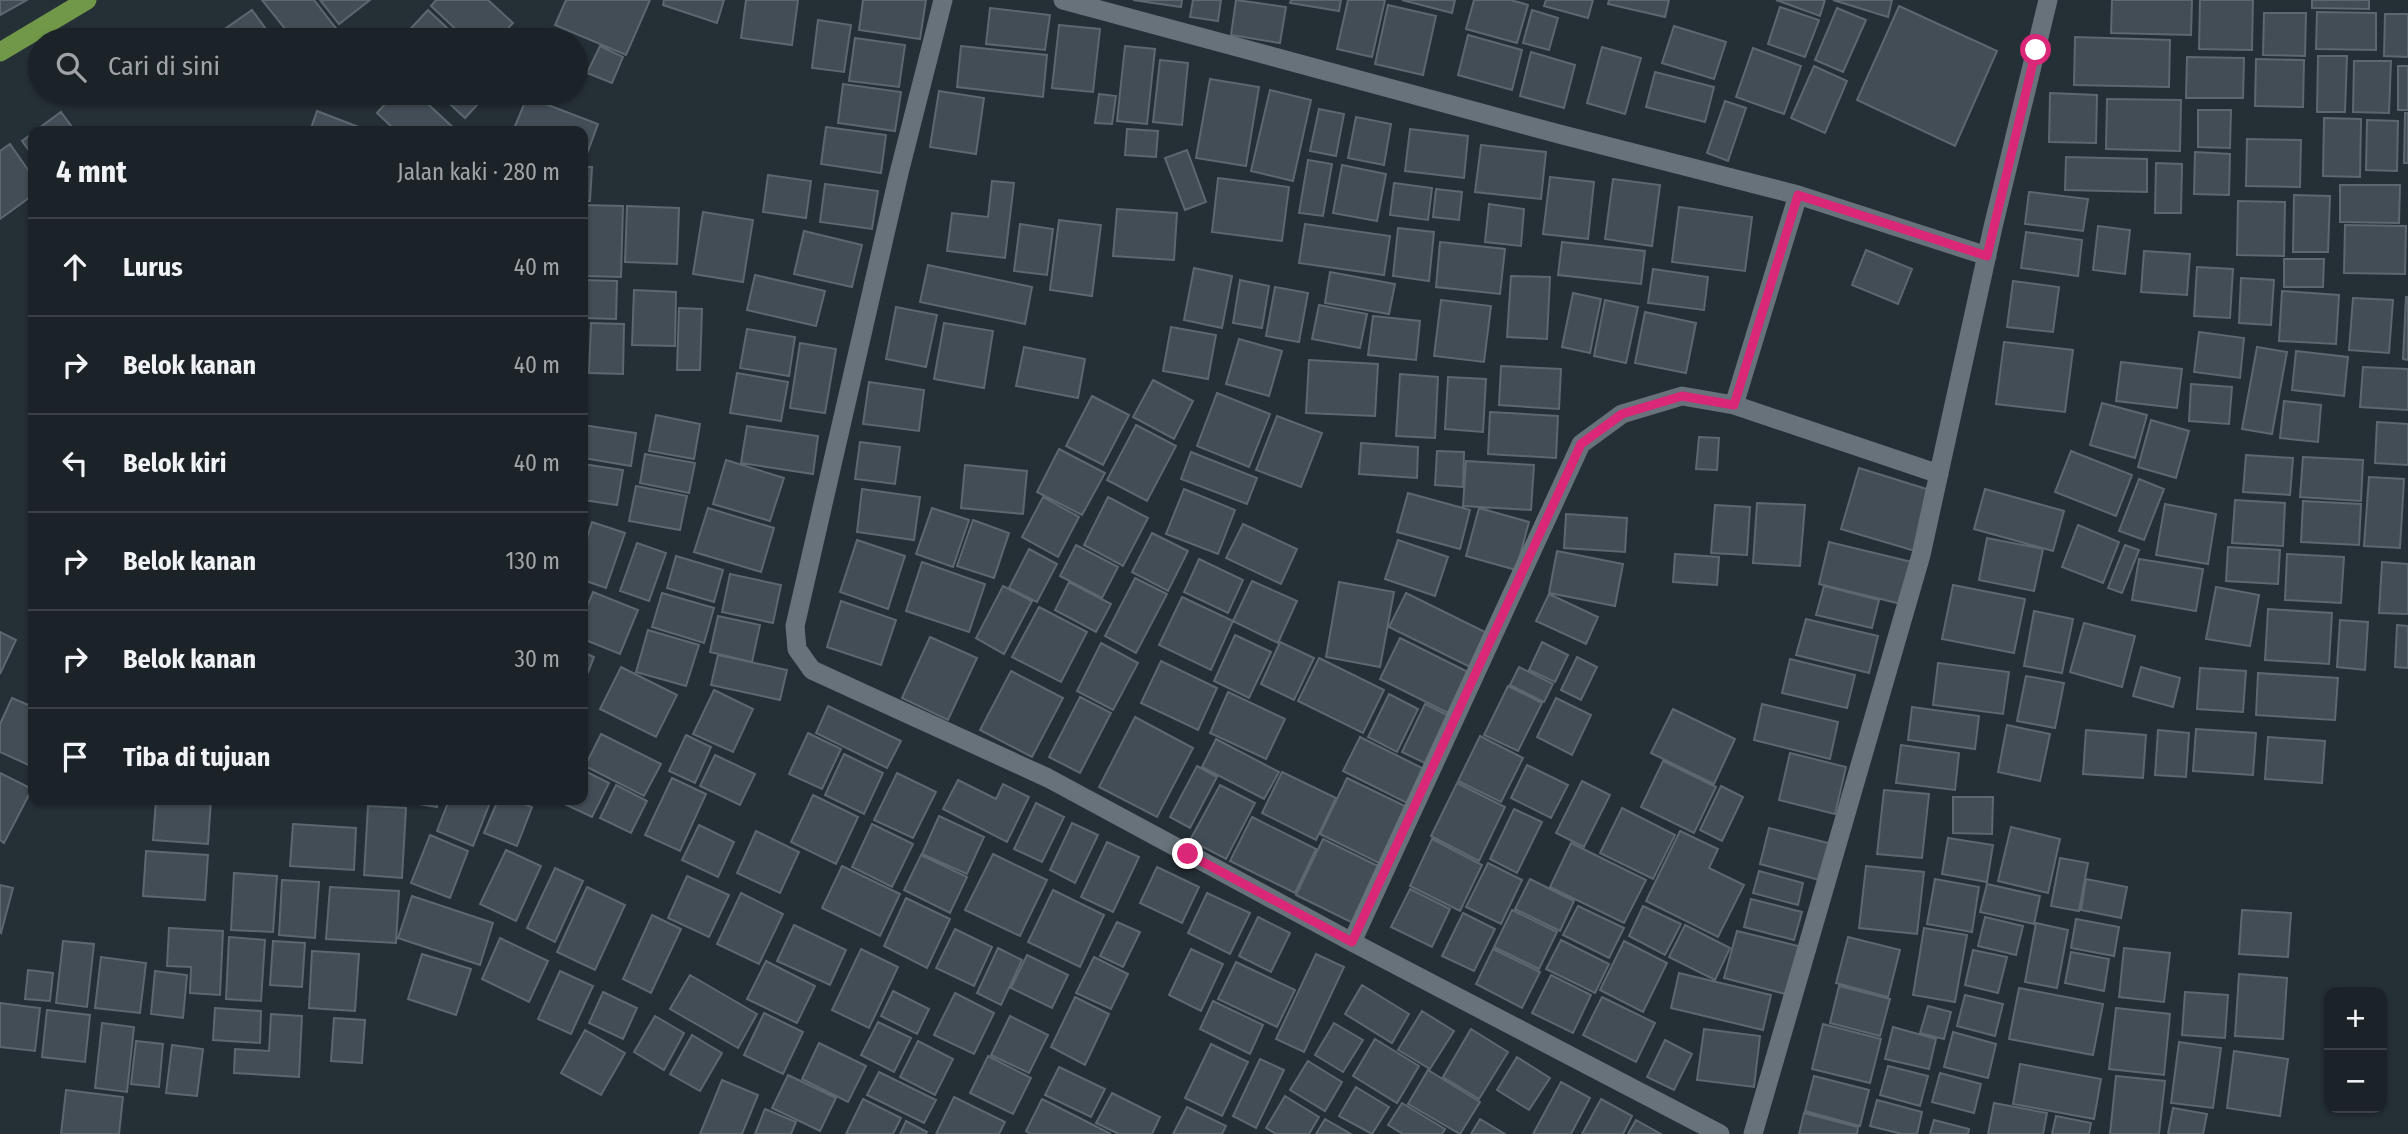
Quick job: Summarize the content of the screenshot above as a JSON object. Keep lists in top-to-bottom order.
{
  "page": {
    "search": "Cari di sini",
    "heading": ["4 mnt", "Jalan kaki · 280 m"],
    "list": [
      ["Lurus", "40 m"],
      ["Belok kanan", "40 m"],
      ["Belok kiri", "40 m"],
      ["Belok kanan", "130 m"],
      ["Belok kanan", "30 m"],
      "Tiba di tujuan"
    ],
    "map_buttons": ["+", "−"]
  }
}
